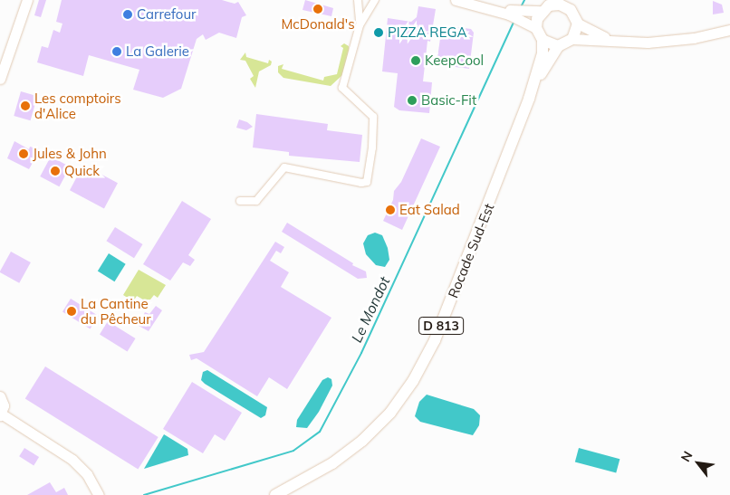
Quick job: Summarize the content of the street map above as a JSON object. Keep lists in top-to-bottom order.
{
  "streets": {
    "main road": ["Rocade Sud-Est", "D 813"]
  },
  "water": ["Le Mondot"],
  "places": [
    "McDonald's",
    "Carrefour",
    "PIZZA REGA",
    "La Galerie",
    "KeepCool",
    "Basic-Fit",
    "Les comptoirs d'Alice",
    "Jules & John",
    "Quick",
    "Eat Salad",
    "La Cantine du Pêcheur"
  ],
  "north": "top left"
}
